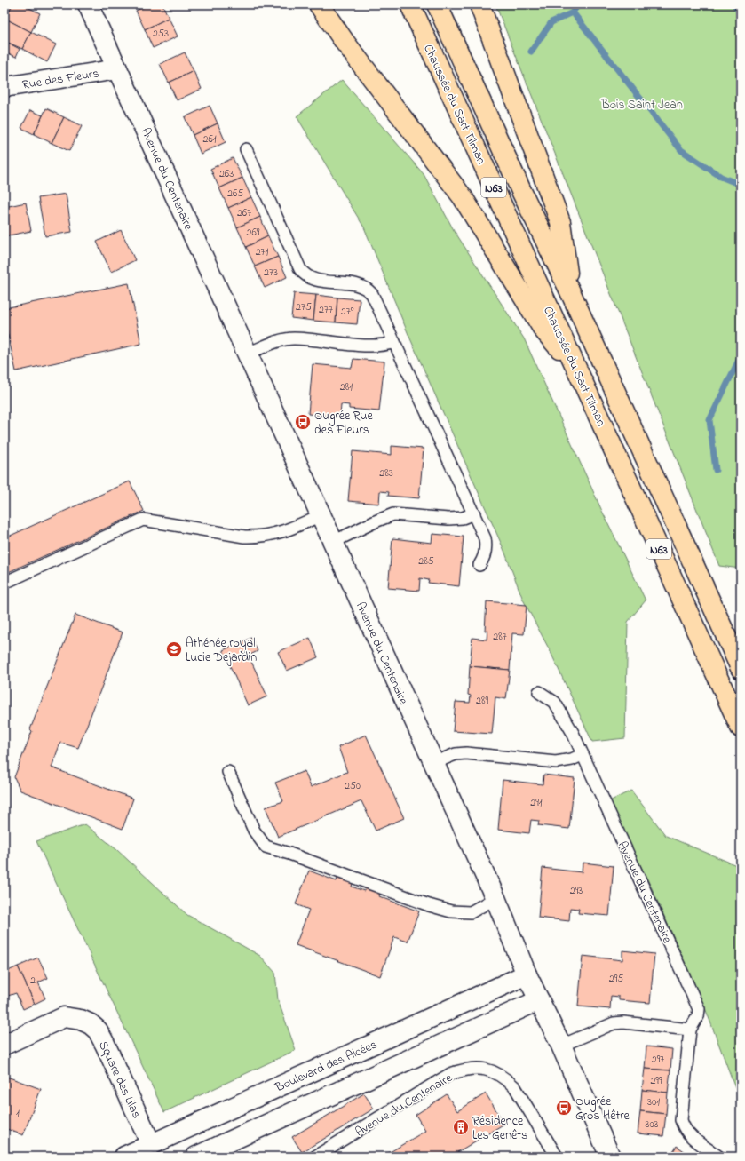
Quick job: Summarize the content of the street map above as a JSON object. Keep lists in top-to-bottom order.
{
  "streets": {
    "highway": ["Chaussée du Sart Tilman", "N63"],
    "street": [
      "Rue des Fleurs",
      "Avenue du Centenaire",
      "Boulevard des Alcées",
      "Square des Lilas"
    ]
  },
  "crossings": [
    ["Rue des Fleurs", "Avenue du Centenaire"],
    ["Avenue du Centenaire", "Boulevard des Alcées"],
    ["Boulevard des Alcées", "Square des Lilas"]
  ],
  "parks": ["Bois Saint Jean"],
  "places": {
    "bus stop": ["Ougrée Rue des Fleurs", "Ougrée Gros Hêtre"],
    "school or university": ["Athénée royal Lucie Dejardin"],
    "building": ["Résidence Les Genêts"]
  },
  "house_numbers": [
    "253",
    "261",
    "263",
    "265",
    "267",
    "269",
    "271",
    "273",
    "275",
    "277",
    "279",
    "281",
    "283",
    "285",
    "287",
    "289",
    "250",
    "291",
    "293",
    "295",
    "2",
    "297",
    "299",
    "301",
    "1",
    "303"
  ]
}
